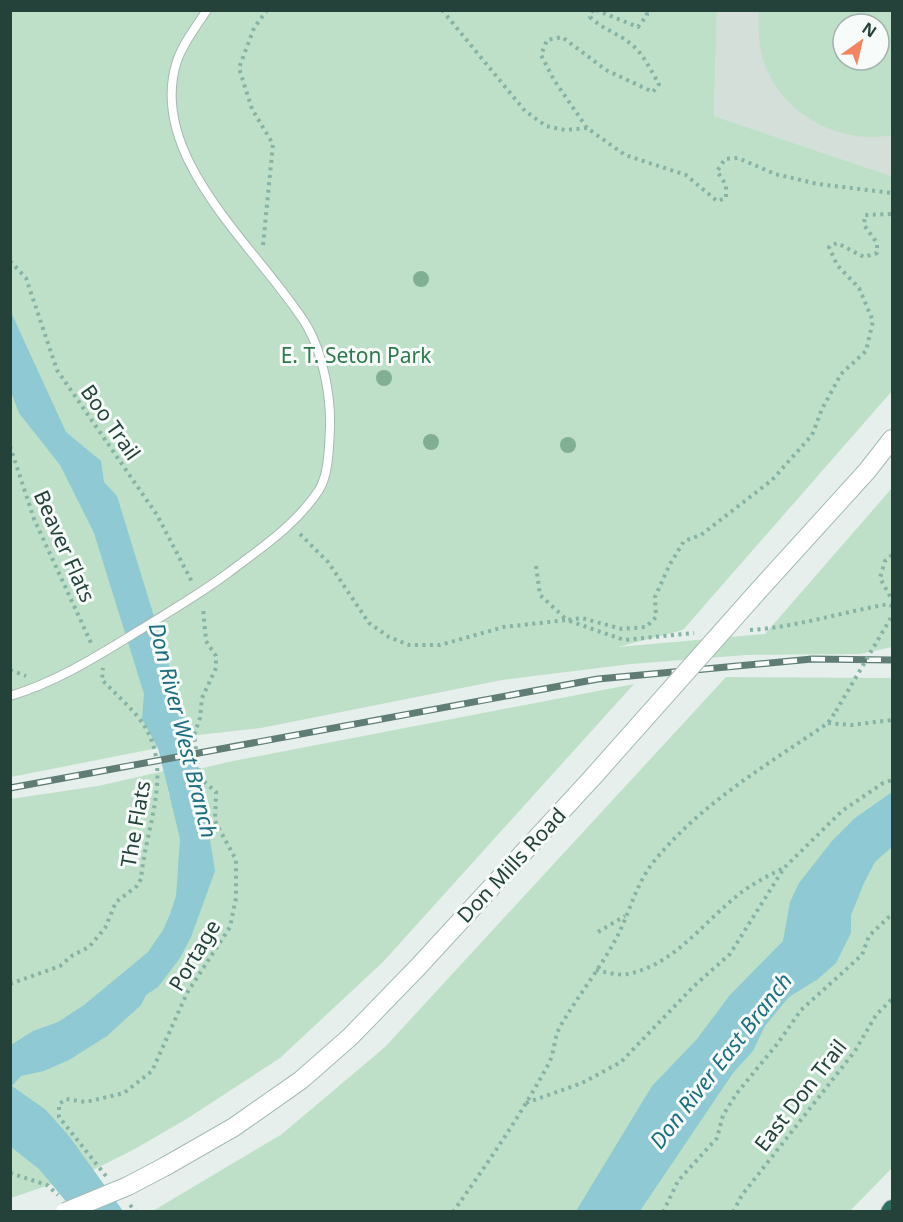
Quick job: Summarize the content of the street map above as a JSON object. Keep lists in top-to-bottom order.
{
  "streets": {
    "main road": ["Don Mills Road"],
    "path": [
      "Boo Trail",
      "Beaver Flats",
      "The Flats",
      "Portage",
      "East Don Trail"
    ]
  },
  "crossings": [
    ["Boo Trail", "Portage"],
    ["Beaver Flats", "The Flats"]
  ],
  "water": ["Don River West Branch", "Don River East Branch"],
  "parks": ["E. T. Seton Park"],
  "north": "top right"
}
